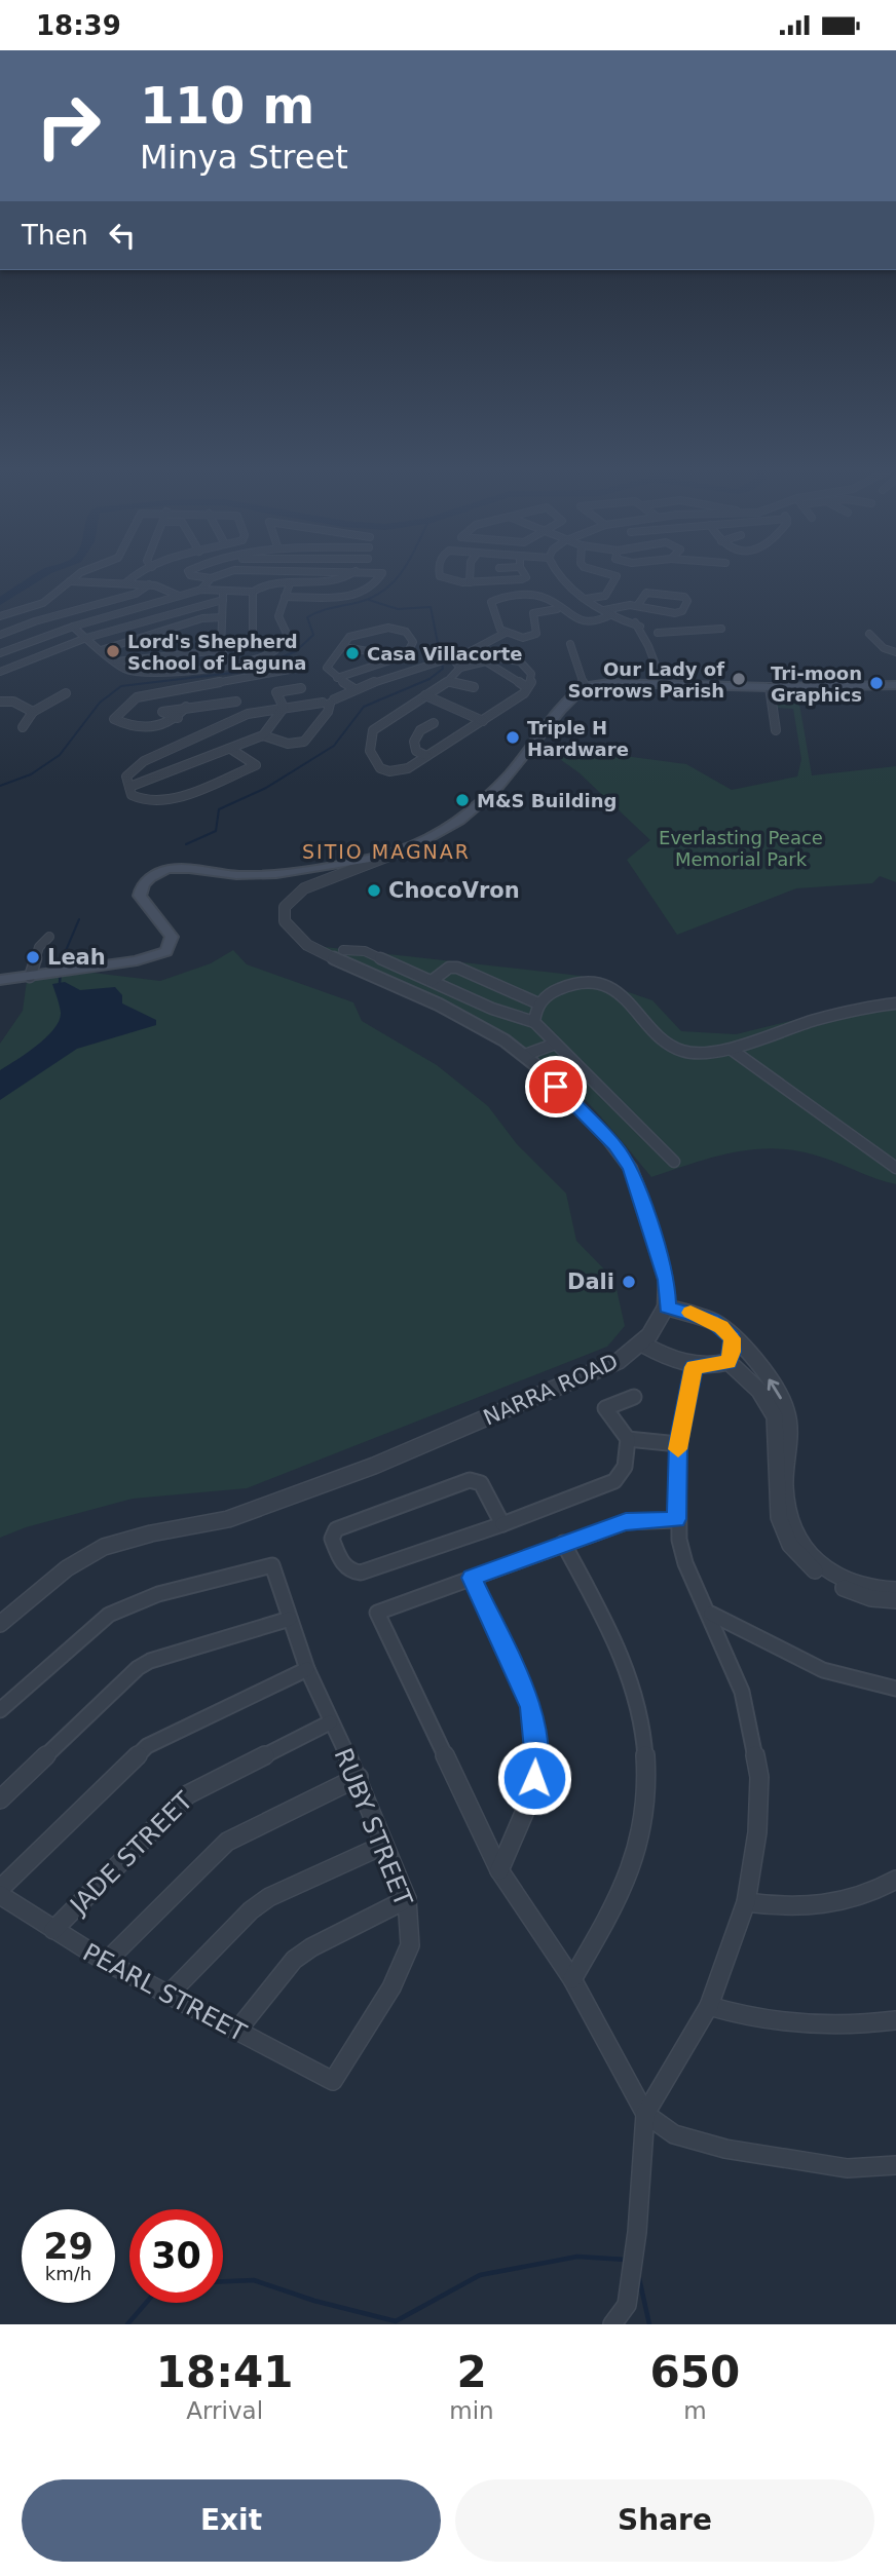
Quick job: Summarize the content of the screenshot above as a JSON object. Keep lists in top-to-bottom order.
{
  "streets": {
    "street": [
      "NARRA ROAD",
      "RUBY STREET",
      "JADE STREET",
      "PEARL STREET"
    ]
  },
  "crossings": [
    ["RUBY STREET", "JADE STREET"],
    ["RUBY STREET", "PEARL STREET"],
    ["JADE STREET", "PEARL STREET"]
  ],
  "districts": ["SITIO MAGNAR"],
  "parks": ["Everlasting Peace Memorial Park"],
  "places": [
    "Lord's Shepherd School of Laguna",
    "Casa Villacorte",
    "Our Lady of Sorrows Parish",
    "Tri-moon Graphics",
    "Triple H Hardware",
    "M&S Building",
    "ChocoVron",
    "Leah",
    "Dali"
  ],
  "page": {
    "status": "18:39",
    "turn": ["110 m", "Minya Street"],
    "then": "Then",
    "speed": "29 km/h",
    "limit": "30",
    "eta": [
      "18:41",
      "Arrival",
      "2",
      "min",
      "650",
      "m"
    ],
    "buttons": ["Exit", "Share"]
  }
}
